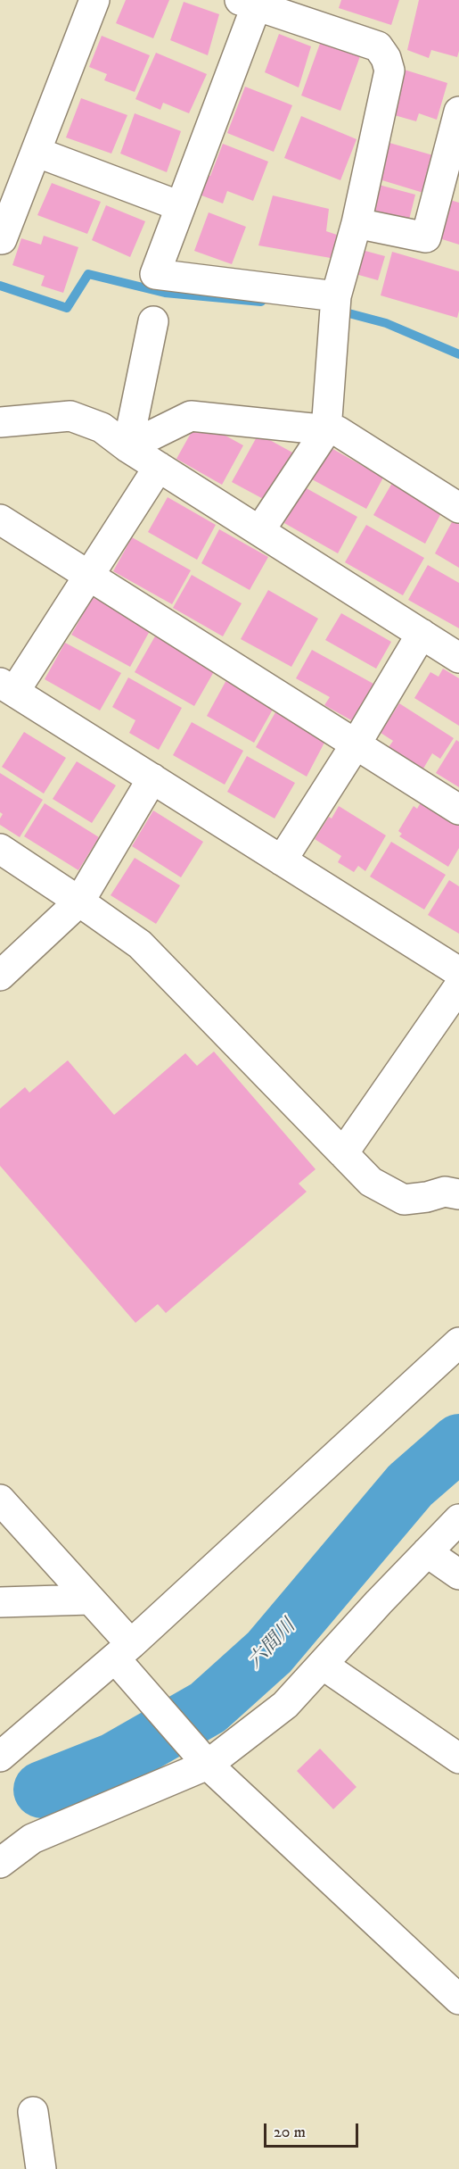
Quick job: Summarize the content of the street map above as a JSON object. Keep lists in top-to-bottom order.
{
  "water": ["六間川"],
  "scale_bar": "20 m"
}
